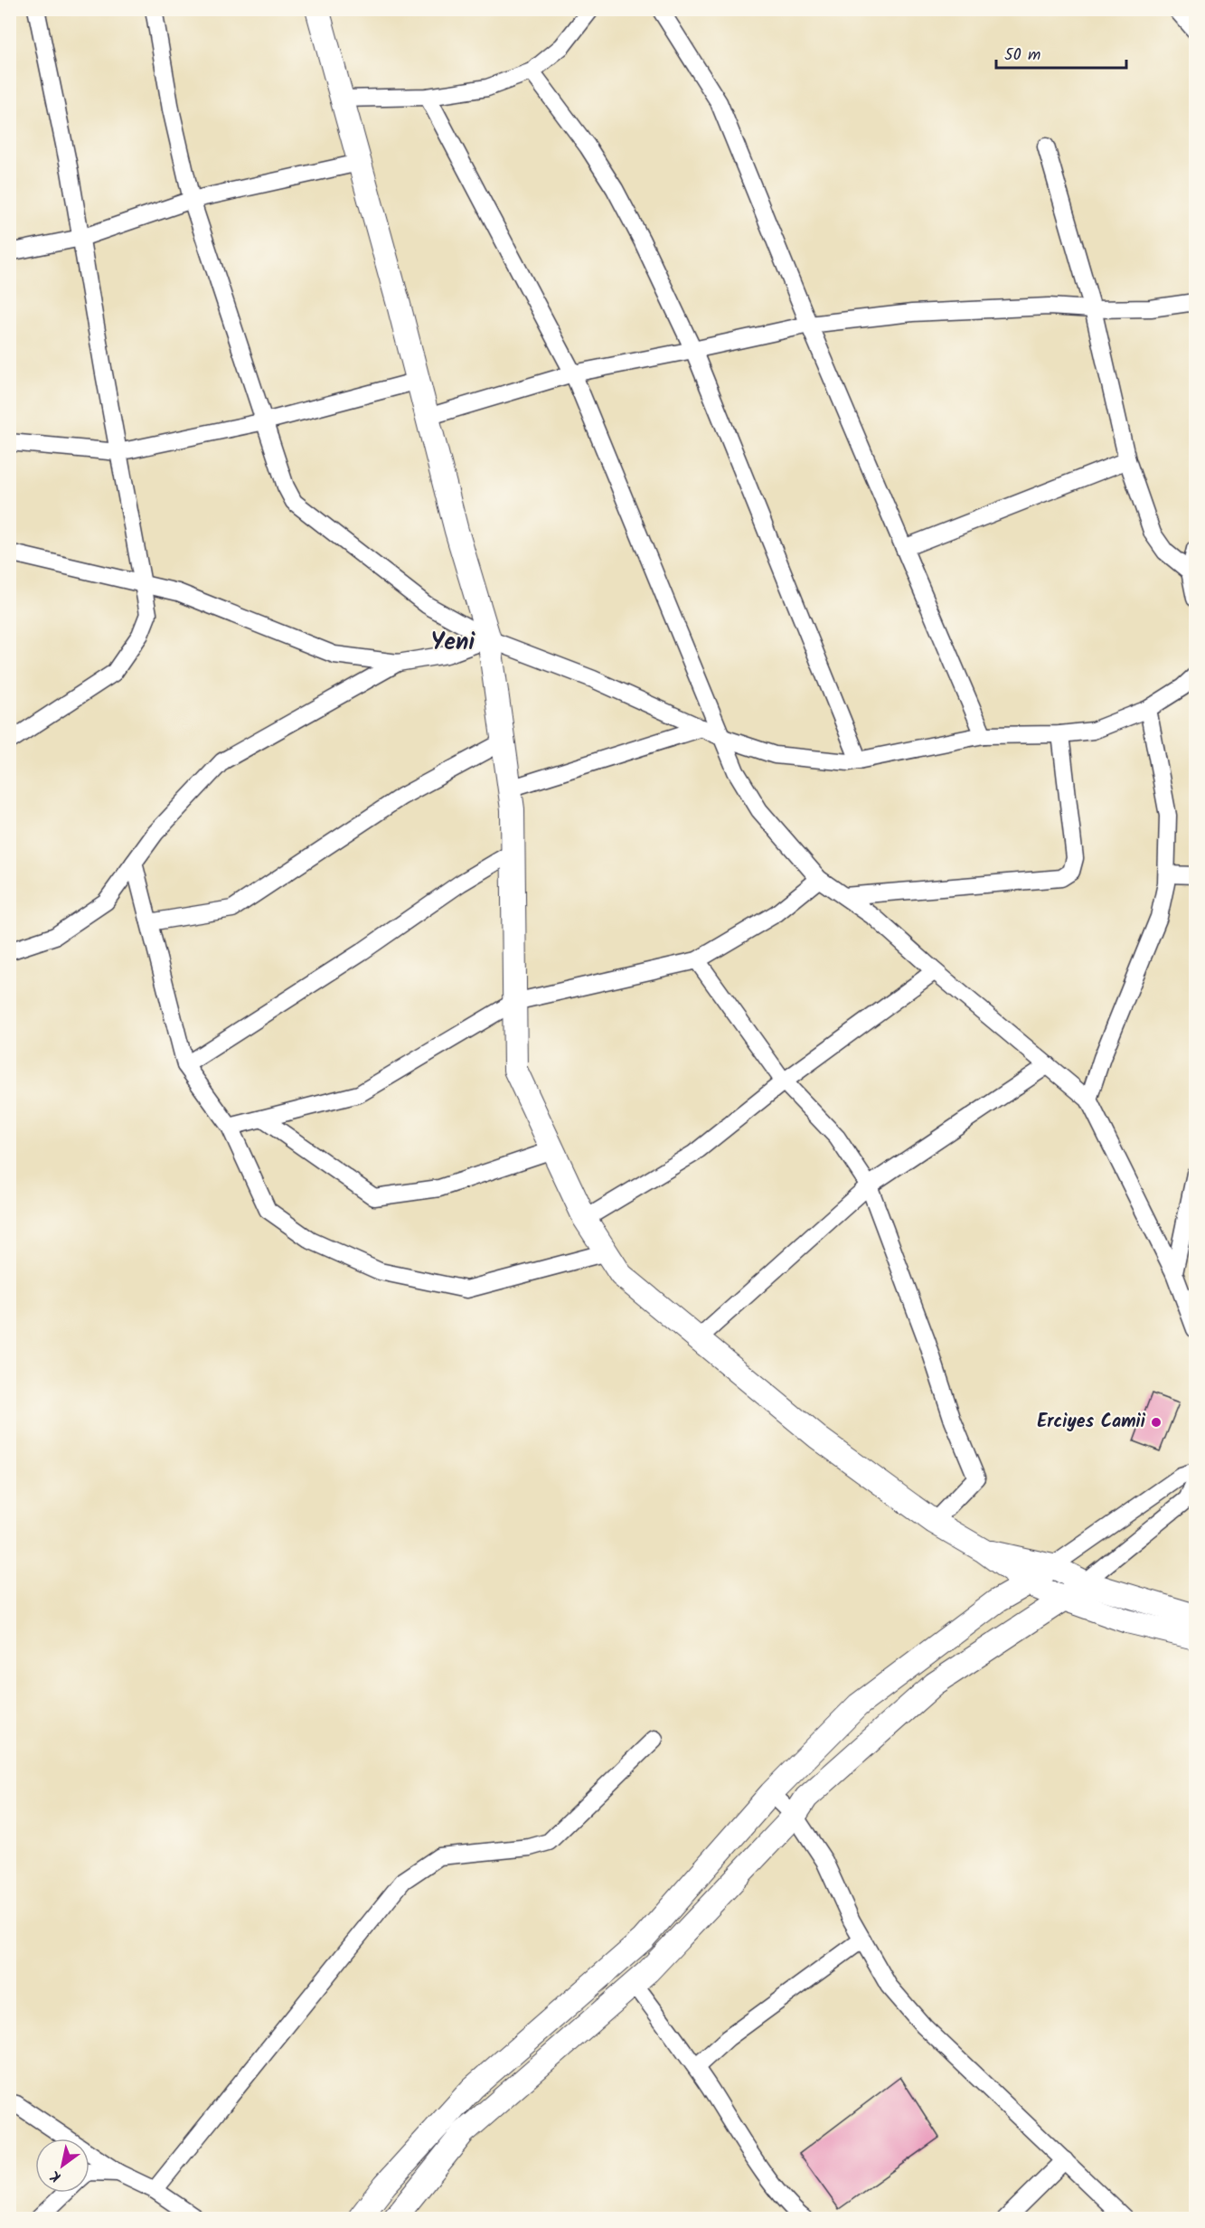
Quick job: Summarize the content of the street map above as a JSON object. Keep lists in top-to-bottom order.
{
  "districts": ["Yeni"],
  "places": ["Erciyes Camii"],
  "scale_bar": "50 m",
  "north": "bottom left"
}
